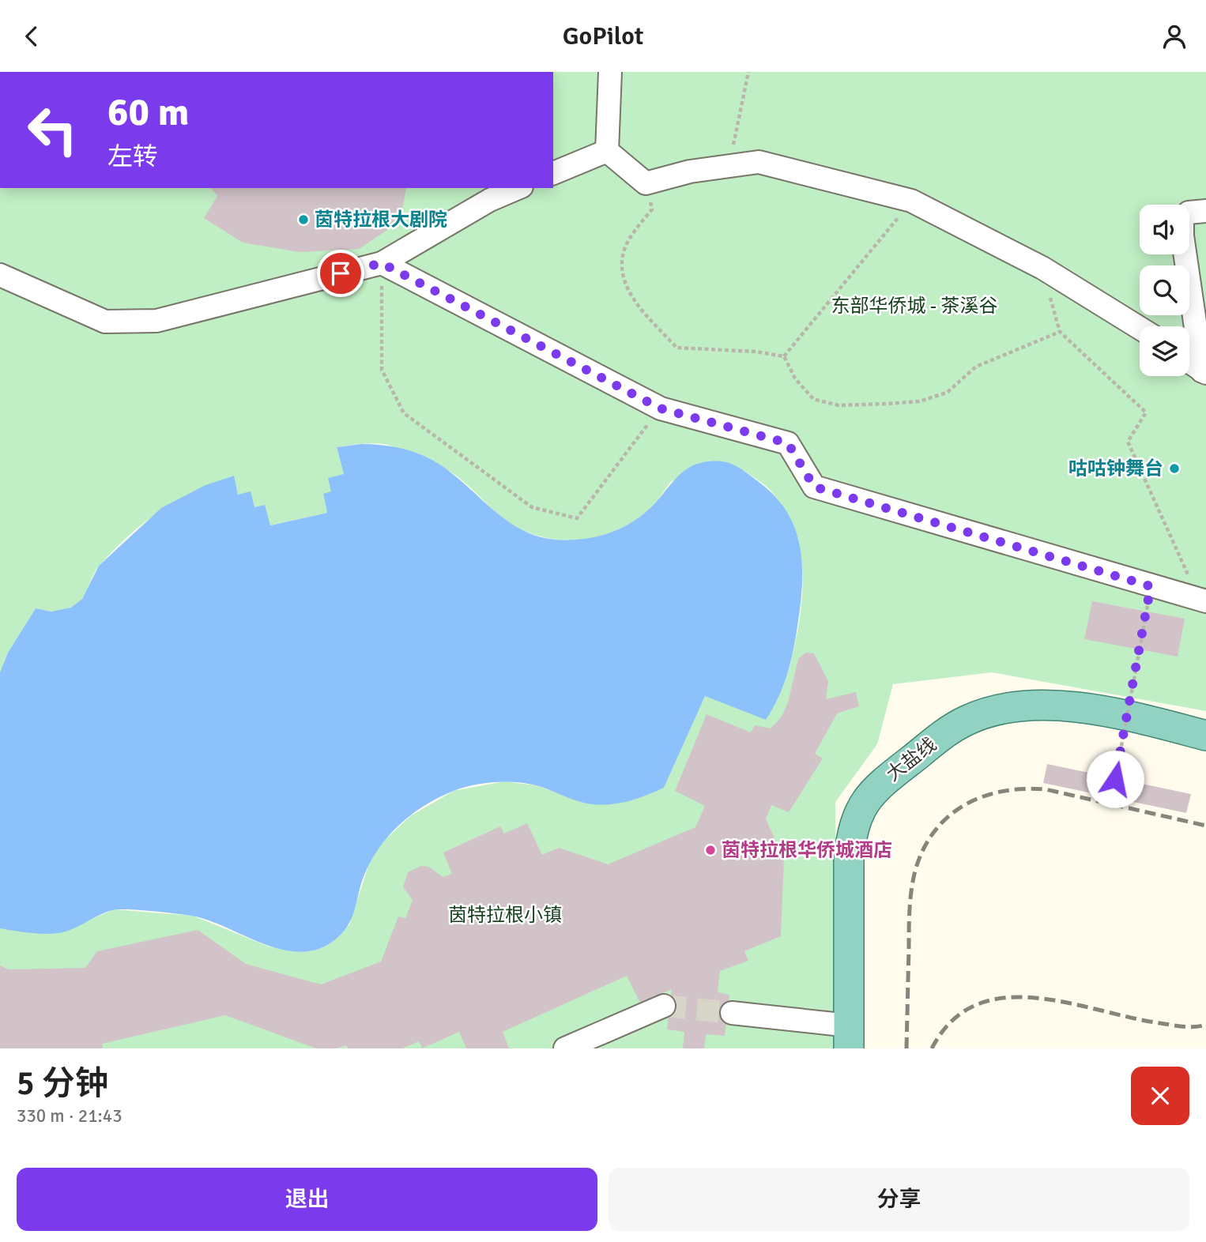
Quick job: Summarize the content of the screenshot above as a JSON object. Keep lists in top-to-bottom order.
{
  "streets": {
    "main road": ["大盐线"]
  },
  "parks": ["东部华侨城 - 茶溪谷", "茵特拉根小镇"],
  "places": ["茵特拉根大剧院", "咕咕钟舞台", "茵特拉根华侨城酒店"],
  "page": {
    "header": "GoPilot",
    "turn": ["60 m", "左转"],
    "heading": ["5 分钟", "330 m · 21:43"],
    "buttons": ["退出", "分享"]
  }
}
